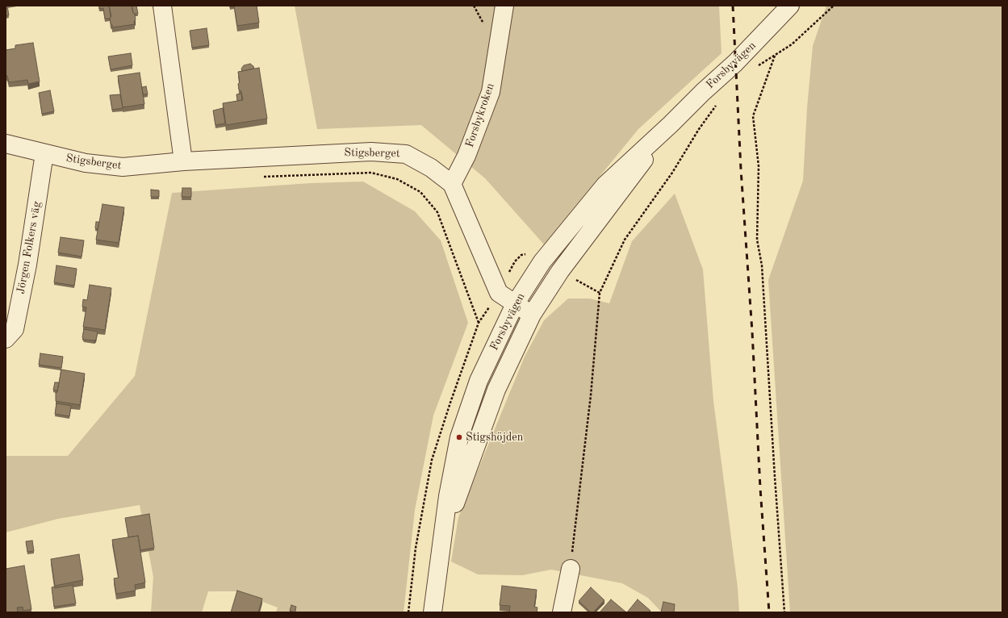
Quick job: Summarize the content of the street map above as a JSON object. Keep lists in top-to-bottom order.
{
  "streets": {
    "street": [
      "Forsbyvägen",
      "Forsbykroken",
      "Stigsberget",
      "Jörgen Folkers väg"
    ]
  },
  "crossings": [
    ["Forsbyvägen", "Stigsberget"],
    ["Forsbykroken", "Stigsberget"],
    ["Stigsberget", "Jörgen Folkers väg"]
  ],
  "places": ["Stigshöjden"]
}
